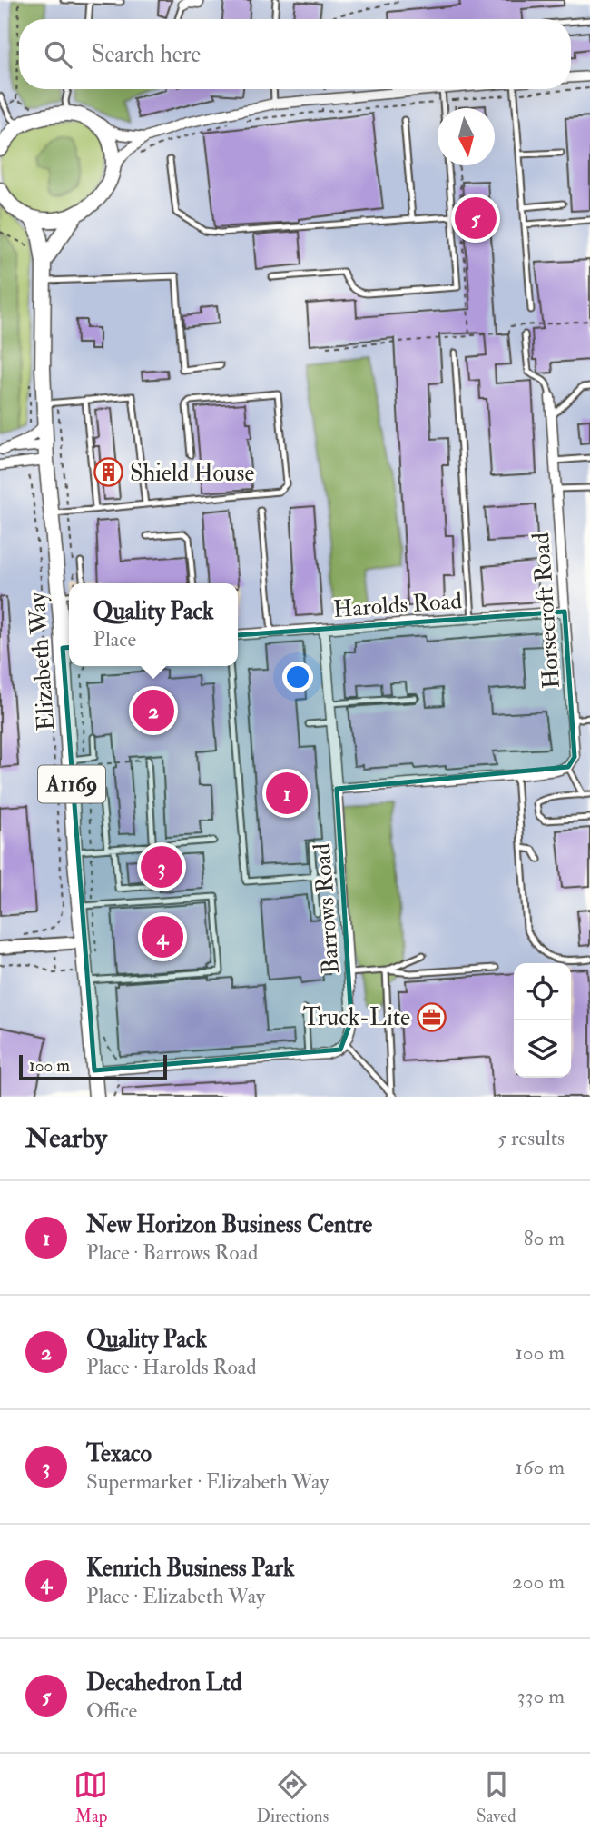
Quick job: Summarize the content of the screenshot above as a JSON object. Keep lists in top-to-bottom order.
{
  "streets": {
    "main road": ["Elizabeth Way", "A1169"],
    "street": ["Harolds Road", "Horsecroft Road", "Barrows Road"]
  },
  "crossings": [
    ["Harolds Road", "Horsecroft Road"],
    ["Harolds Road", "Barrows Road"]
  ],
  "places": {
    "building": ["Shield House"],
    "office": ["Truck-Lite"]
  },
  "scale_bar": "100 m",
  "north": "bottom",
  "page": {
    "search": "Search here",
    "pins": [
      "5",
      "2",
      "1",
      "3",
      "4"
    ],
    "popup": ["Quality Pack", "Place"],
    "scale": "100 m",
    "heading": ["Nearby", "5 results"],
    "list": [
      {
        "mark": "1",
        "name": "New Horizon Business Centre",
        "note": "Place · Barrows Road",
        "value": "80 m"
      },
      {
        "mark": "2",
        "name": "Quality Pack",
        "note": "Place · Harolds Road",
        "value": "100 m"
      },
      {
        "mark": "3",
        "name": "Texaco",
        "note": "Supermarket · Elizabeth Way",
        "value": "160 m"
      },
      {
        "mark": "4",
        "name": "Kenrich Business Park",
        "note": "Place · Elizabeth Way",
        "value": "200 m"
      },
      {
        "mark": "5",
        "name": "Decahedron Ltd",
        "note": "Office",
        "value": "330 m"
      }
    ],
    "nav": ["Map", "Directions", "Saved"]
  }
}
